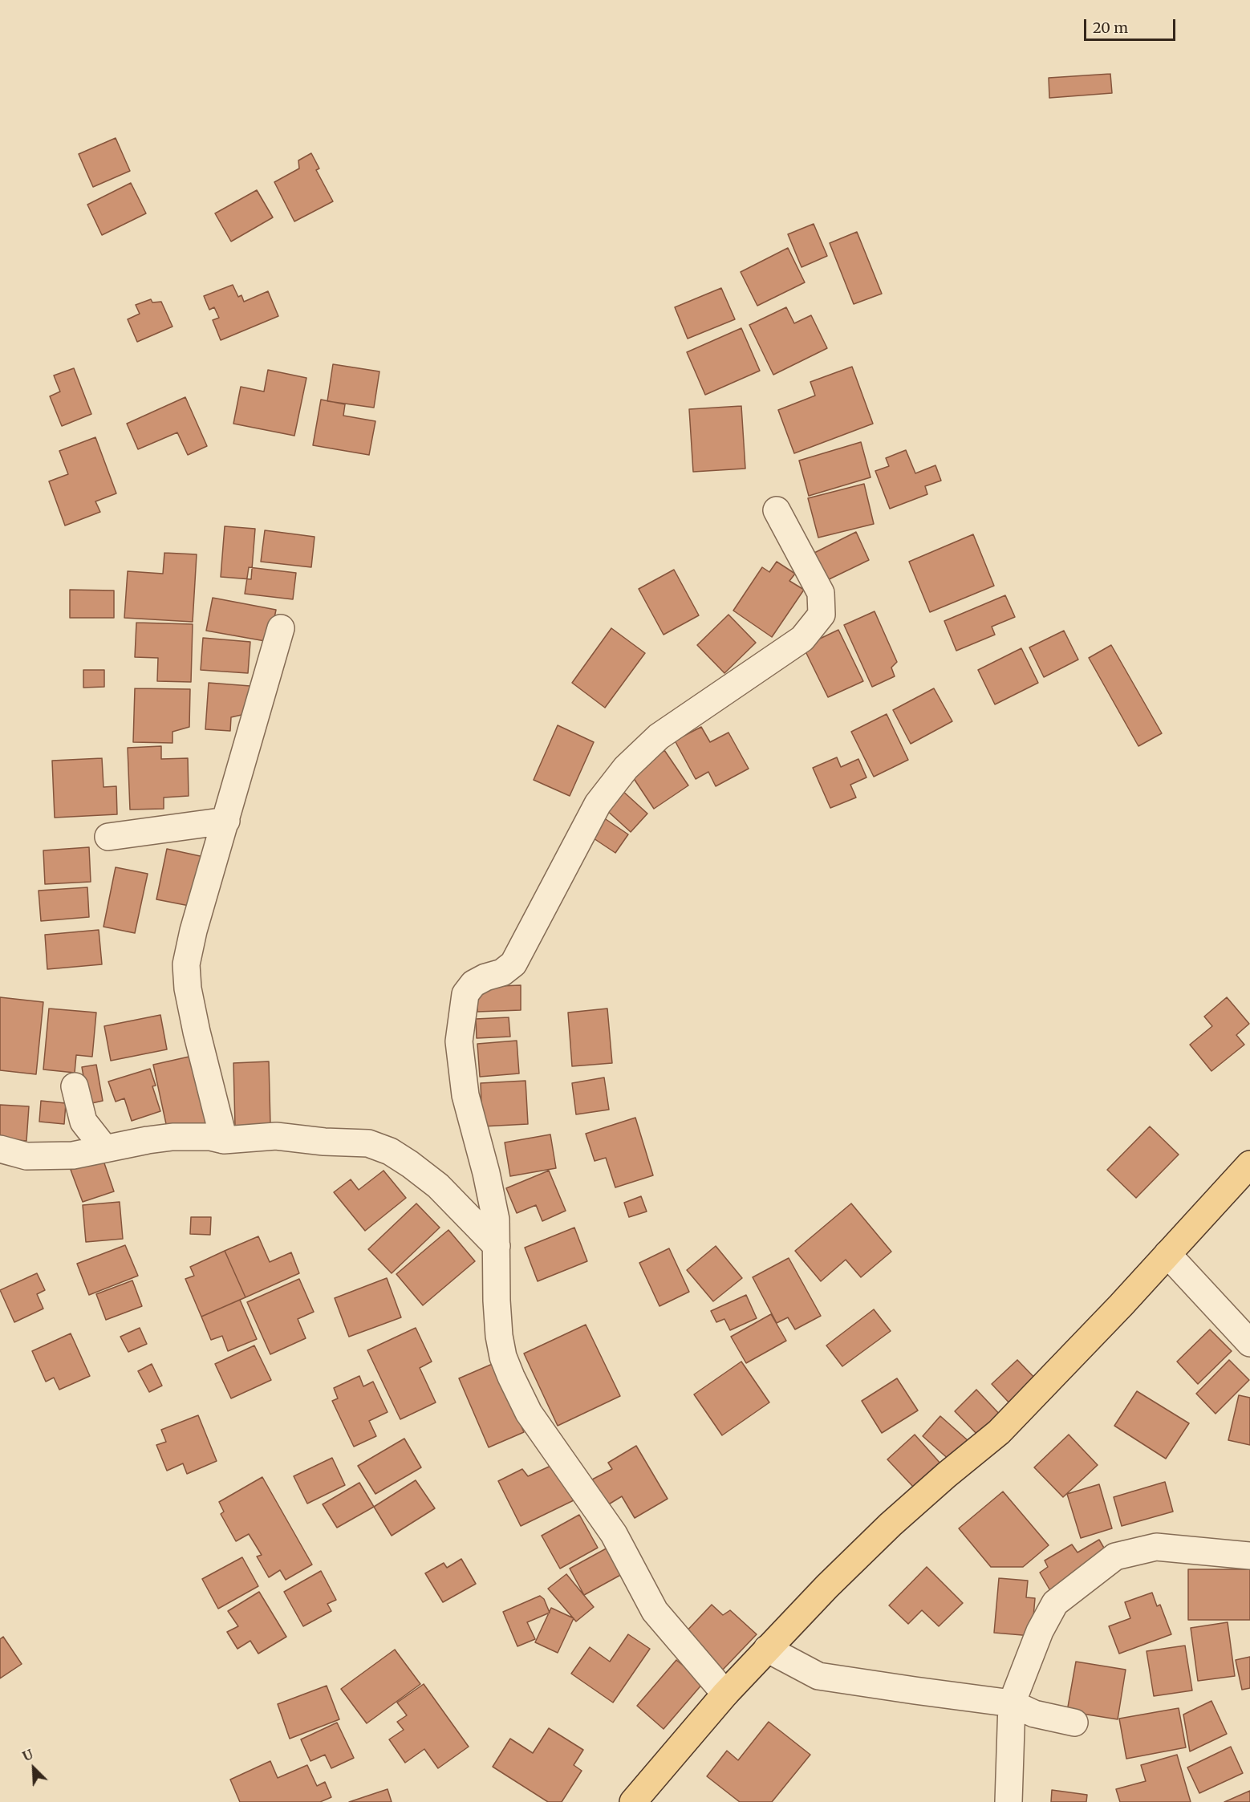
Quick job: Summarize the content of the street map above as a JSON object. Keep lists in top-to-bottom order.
{
  "scale_bar": "20 m",
  "north": "top left"
}
